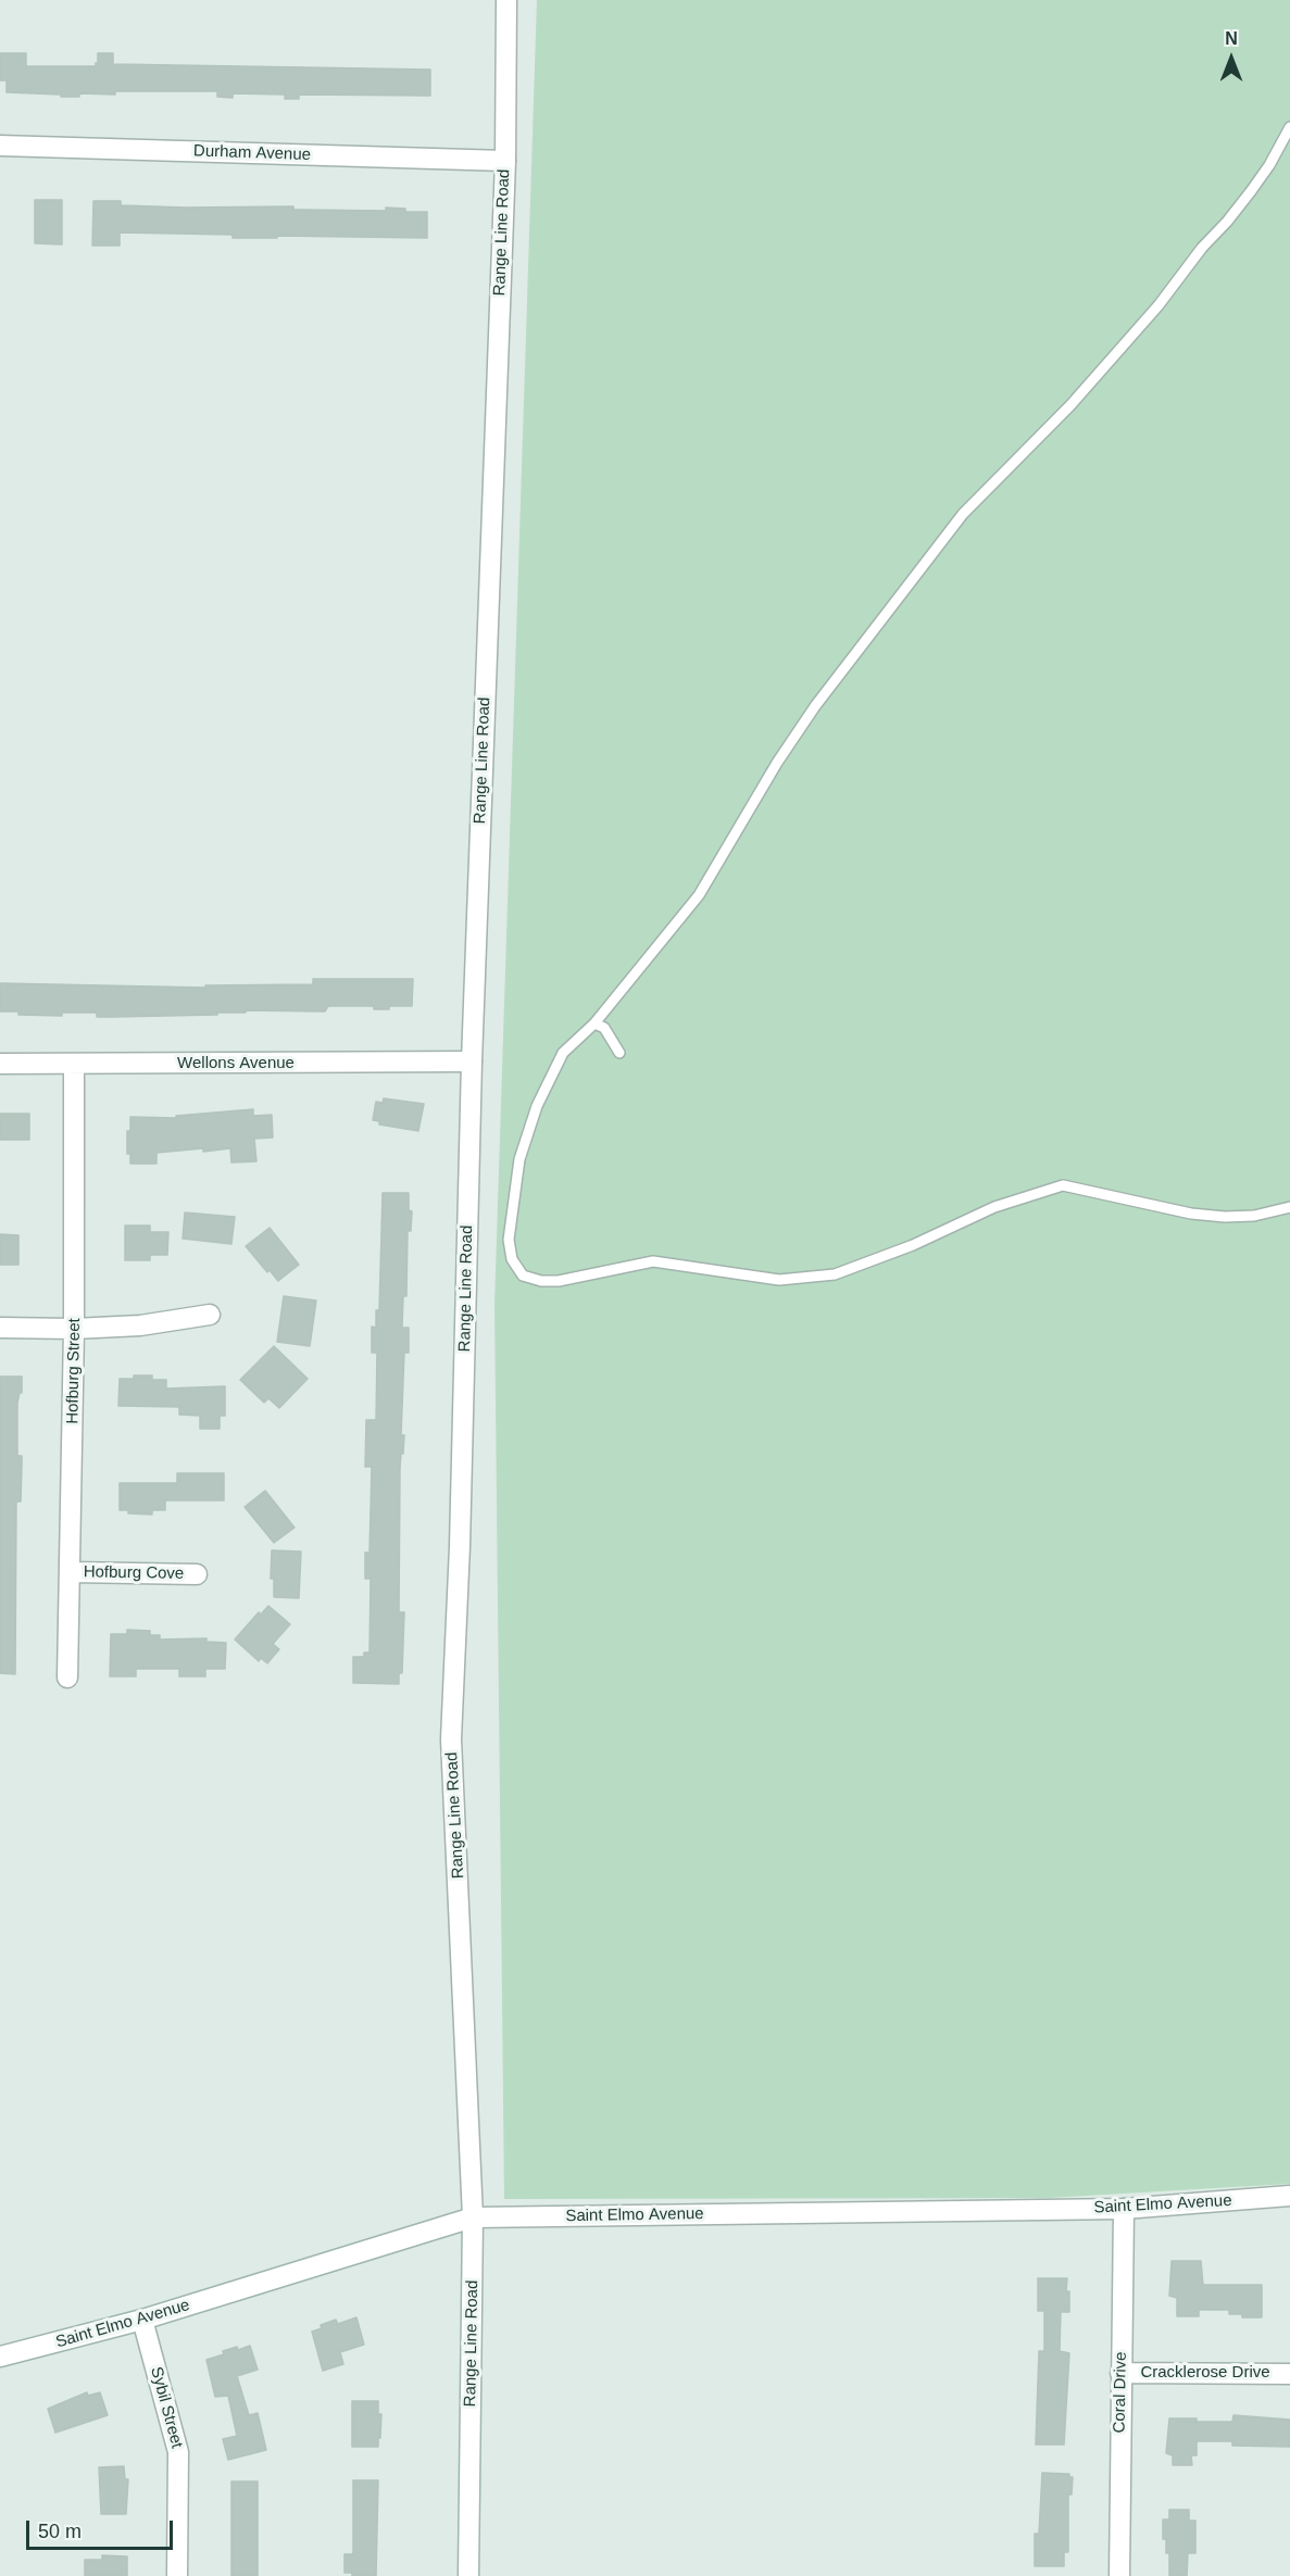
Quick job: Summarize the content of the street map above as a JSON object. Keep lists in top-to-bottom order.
{
  "streets": {
    "street": [
      "Durham Avenue",
      "Range Line Road",
      "Wellons Avenue",
      "Hofburg Street",
      "Hofburg Cove",
      "Saint Elmo Avenue",
      "Cracklerose Drive",
      "Coral Drive",
      "Sybil Street"
    ]
  },
  "crossings": [
    ["Durham Avenue", "Range Line Road"],
    ["Range Line Road", "Wellons Avenue"],
    ["Range Line Road", "Saint Elmo Avenue"],
    ["Wellons Avenue", "Hofburg Street"],
    ["Hofburg Street", "Hofburg Cove"],
    ["Saint Elmo Avenue", "Coral Drive"],
    ["Saint Elmo Avenue", "Sybil Street"],
    ["Cracklerose Drive", "Coral Drive"]
  ],
  "scale_bar": "50 m",
  "north": "top"
}
